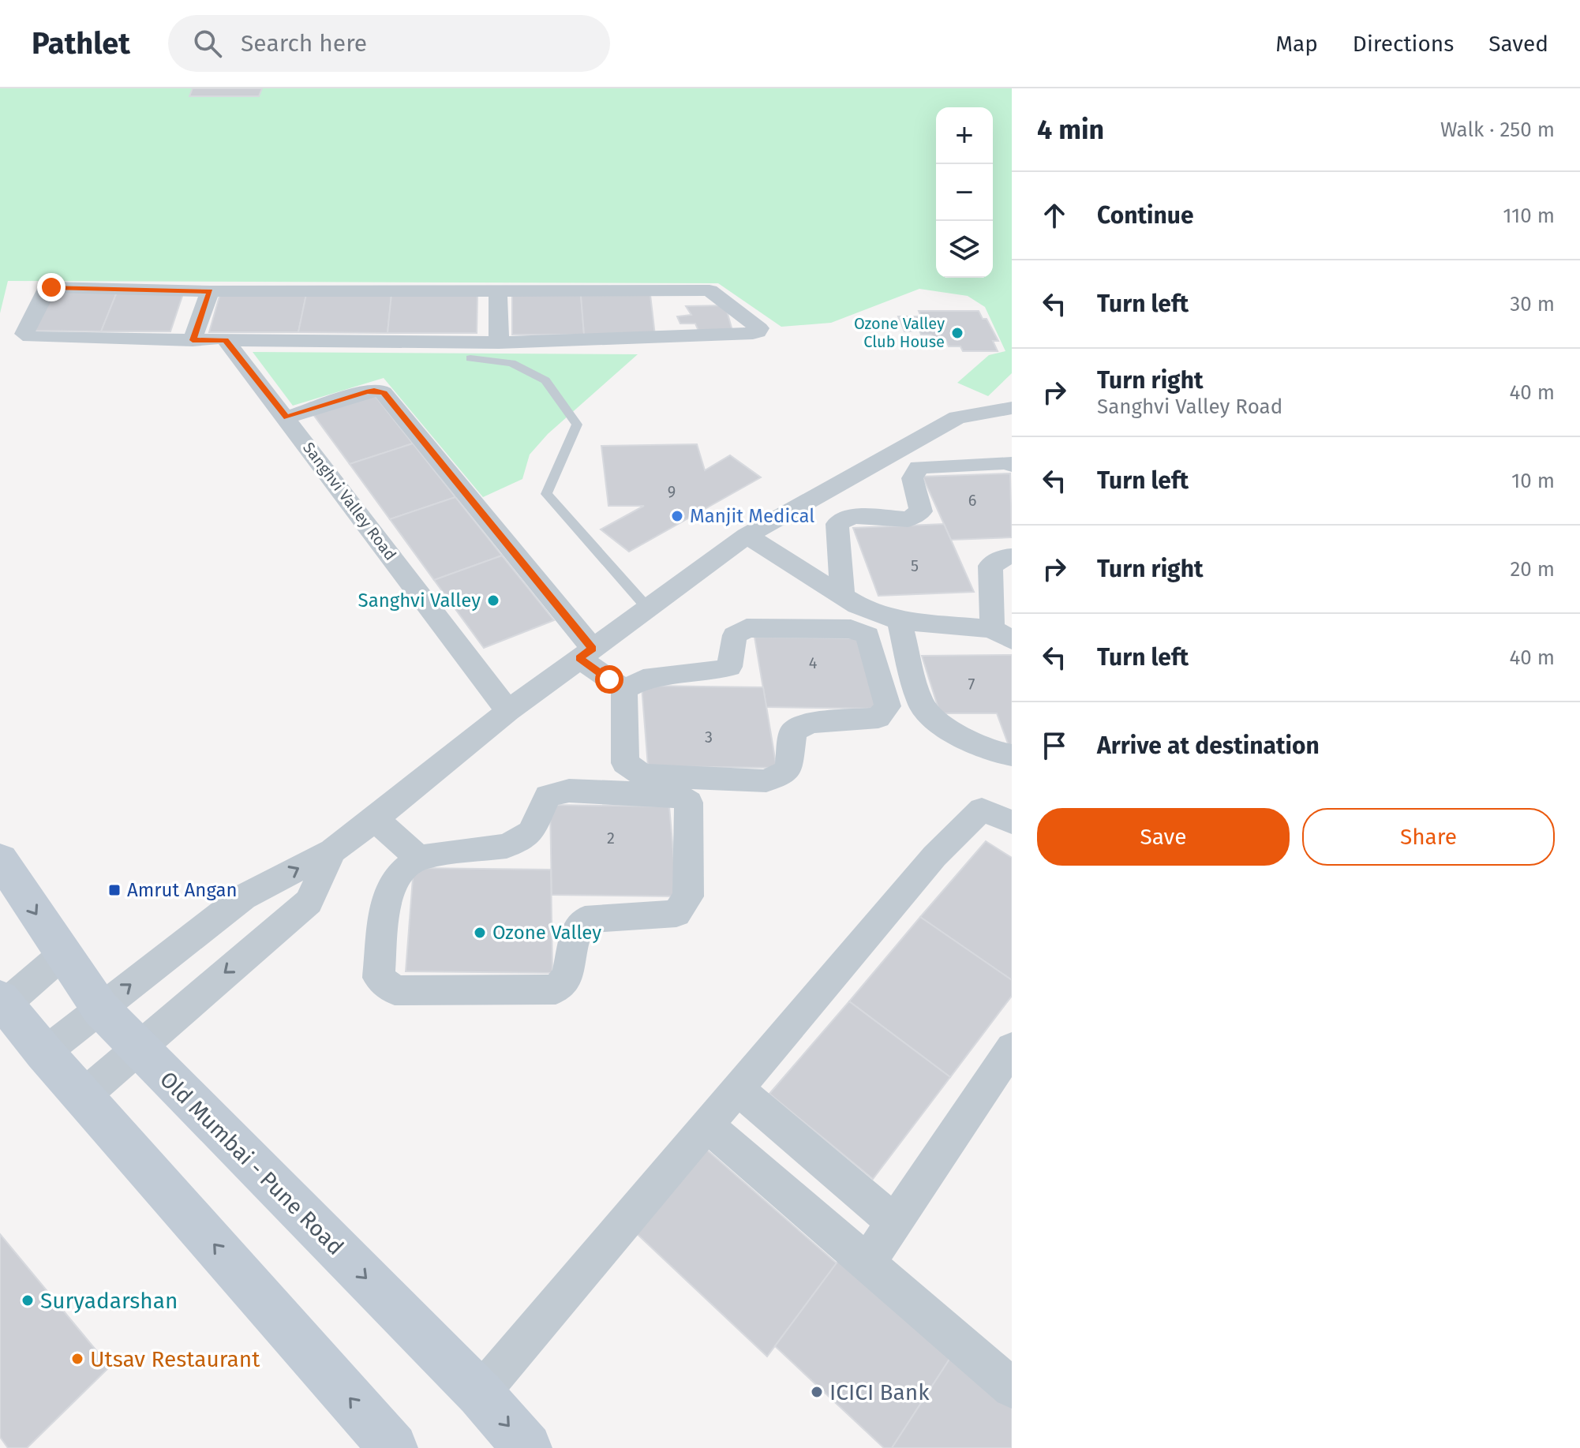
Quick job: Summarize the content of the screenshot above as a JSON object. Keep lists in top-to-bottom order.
{
  "streets": {
    "main road": ["Old Mumbai - Pune Road"],
    "street": ["Sanghvi Valley Road"]
  },
  "places": {
    "other": [
      "Ozone Valley Club House",
      "Manjit Medical",
      "Sanghvi Valley",
      "Ozone Valley",
      "Suryadarshan",
      "Utsav Restaurant",
      "ICICI Bank"
    ],
    "transit": ["Amrut Angan"]
  },
  "house_numbers": [
    "9",
    "6",
    "5",
    "4",
    "7",
    "3",
    "2"
  ],
  "page": {
    "header": "Pathlet",
    "search": "Search here",
    "nav": ["Map", "Directions", "Saved"],
    "heading": ["4 min", "Walk · 250 m"],
    "map_buttons": ["+", "−"],
    "list": [
      ["Continue", "110 m"],
      ["Turn left", "30 m"],
      ["Turn right", "Sanghvi Valley Road", "40 m"],
      ["Turn left", "10 m"],
      ["Turn right", "20 m"],
      ["Turn left", "40 m"],
      "Arrive at destination"
    ],
    "buttons": ["Save", "Share"]
  }
}
